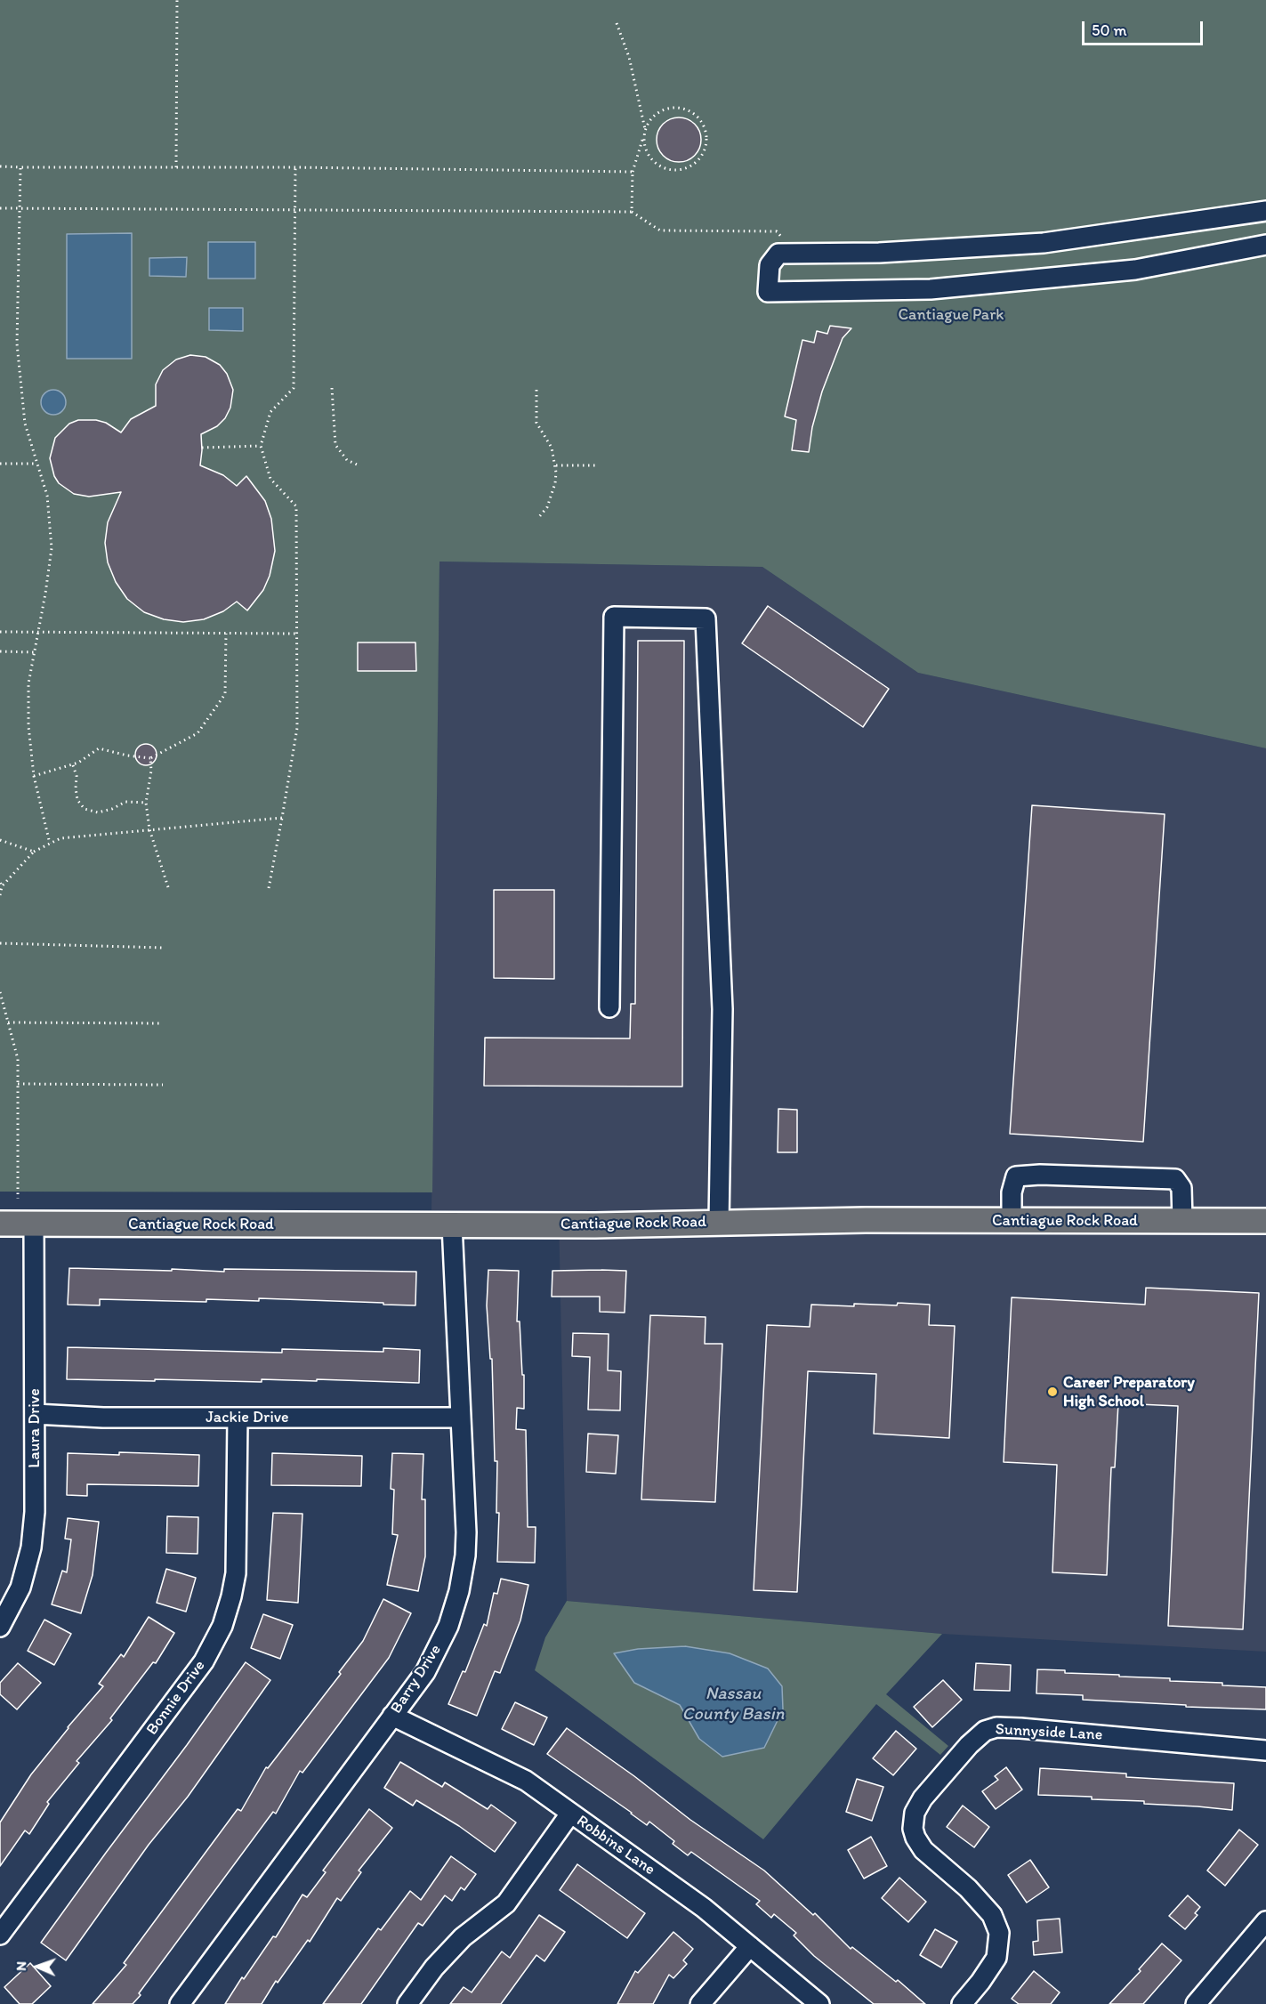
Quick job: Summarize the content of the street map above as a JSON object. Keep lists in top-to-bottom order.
{
  "streets": {
    "main road": ["Cantiague Rock Road"],
    "street": [
      "Jackie Drive",
      "Laura Drive",
      "Barry Drive",
      "Bonnie Drive",
      "Sunnyside Lane",
      "Robbins Lane"
    ]
  },
  "crossings": [
    ["Cantiague Rock Road", "Laura Drive"],
    ["Cantiague Rock Road", "Barry Drive"],
    ["Jackie Drive", "Laura Drive"],
    ["Jackie Drive", "Barry Drive"],
    ["Jackie Drive", "Bonnie Drive"],
    ["Barry Drive", "Robbins Lane"]
  ],
  "water": ["Nassau County Basin"],
  "parks": ["Cantiague Park"],
  "places": ["Career Preparatory High School"],
  "scale_bar": "50 m",
  "north": "left"
}
